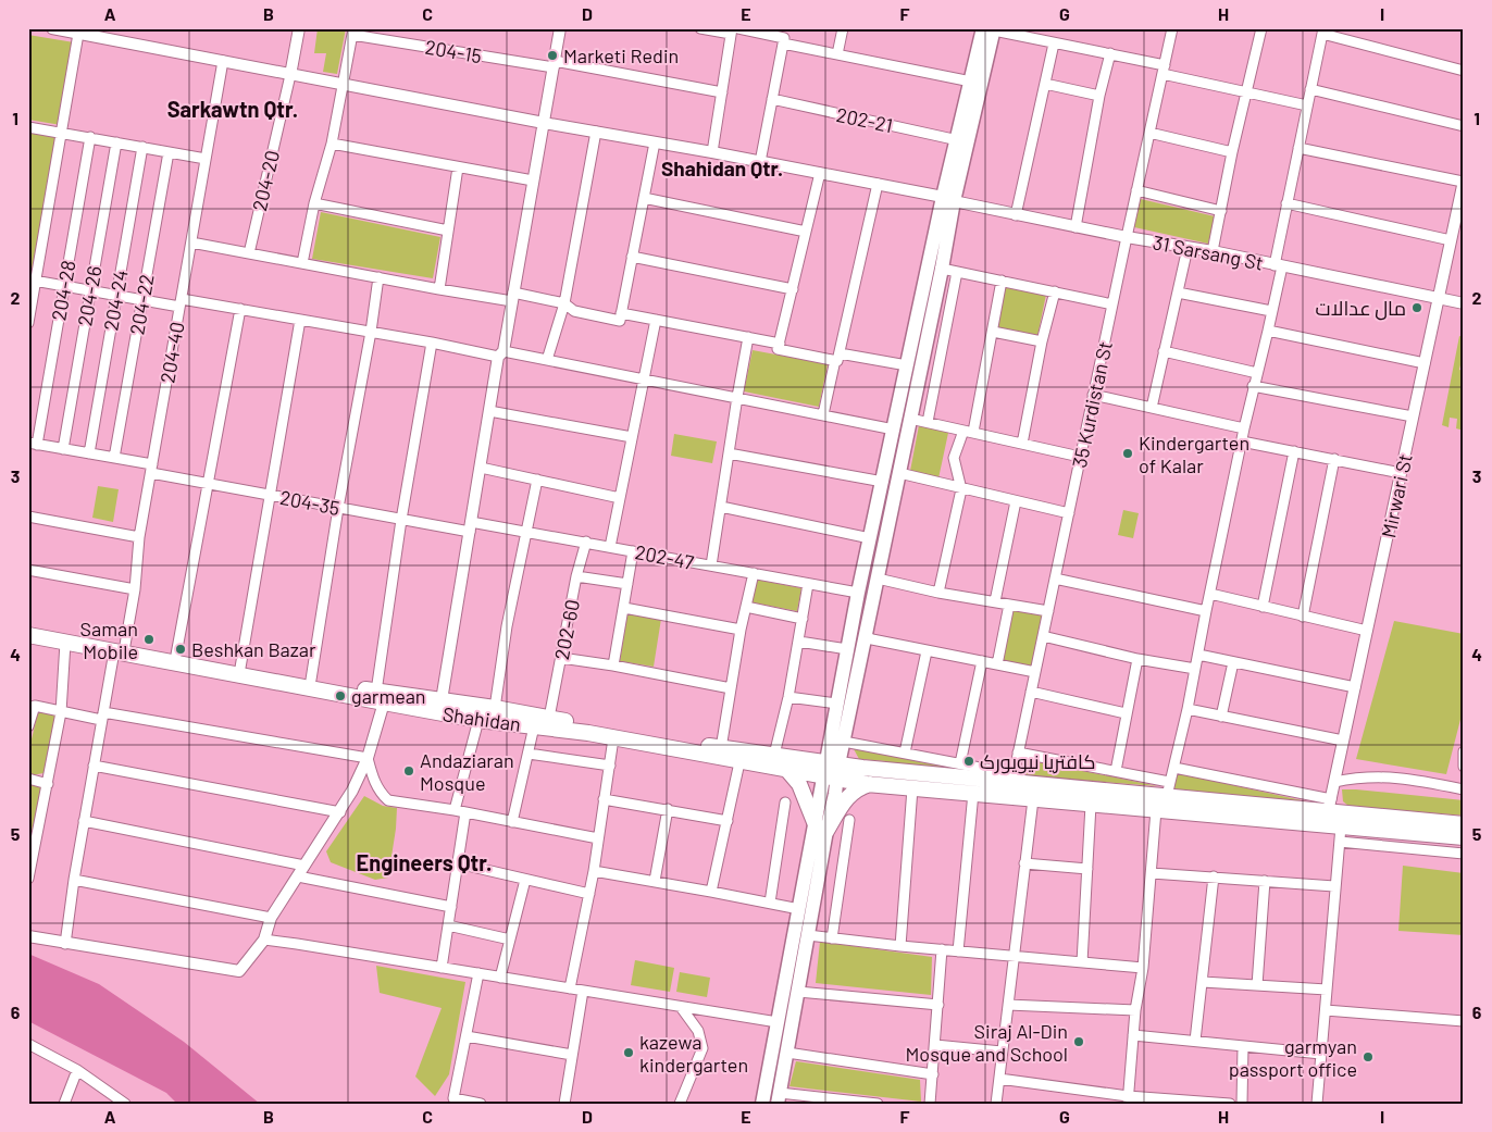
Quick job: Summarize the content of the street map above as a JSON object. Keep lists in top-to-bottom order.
{
  "streets": {
    "main road": ["Shahidan"],
    "street": [
      "204-15",
      "202-21",
      "204-20",
      "31 Sarsang St",
      "204-28",
      "204-26",
      "204-24",
      "204-22",
      "204-40",
      "35 Kurdistan St",
      "Mirwari St",
      "204-35",
      "202-47",
      "202-60"
    ]
  },
  "crossings": [
    ["204-20", "31 Sarsang St"],
    ["31 Sarsang St", "204-40"],
    ["31 Sarsang St", "35 Kurdistan St"],
    ["31 Sarsang St", "Mirwari St"],
    ["204-28", "204-35"],
    ["204-26", "204-35"],
    ["204-24", "204-35"],
    ["204-22", "204-35"],
    ["204-40", "204-35"],
    ["204-40", "Shahidan"],
    ["204-35", "202-47"],
    ["202-47", "202-60"]
  ],
  "districts": ["Sarkawtn Qtr.", "Shahidan Qtr.", "Engineers Qtr."],
  "places": [
    "Marketi Redin",
    "مال عدالات",
    "Kindergarten of Kalar",
    "Saman Mobile",
    "Beshkan Bazar",
    "garmean",
    "کافتریا نیویورک",
    "Andaziaran Mosque",
    "Siraj Al-Din Mosque and School",
    "kazewa kindergarten",
    "garmyan passport office"
  ],
  "grid": {
    "columns": [
      "A",
      "B",
      "C",
      "D",
      "E",
      "F",
      "G",
      "H",
      "I"
    ],
    "rows": [
      "1",
      "2",
      "3",
      "4",
      "5",
      "6"
    ]
  }
}
